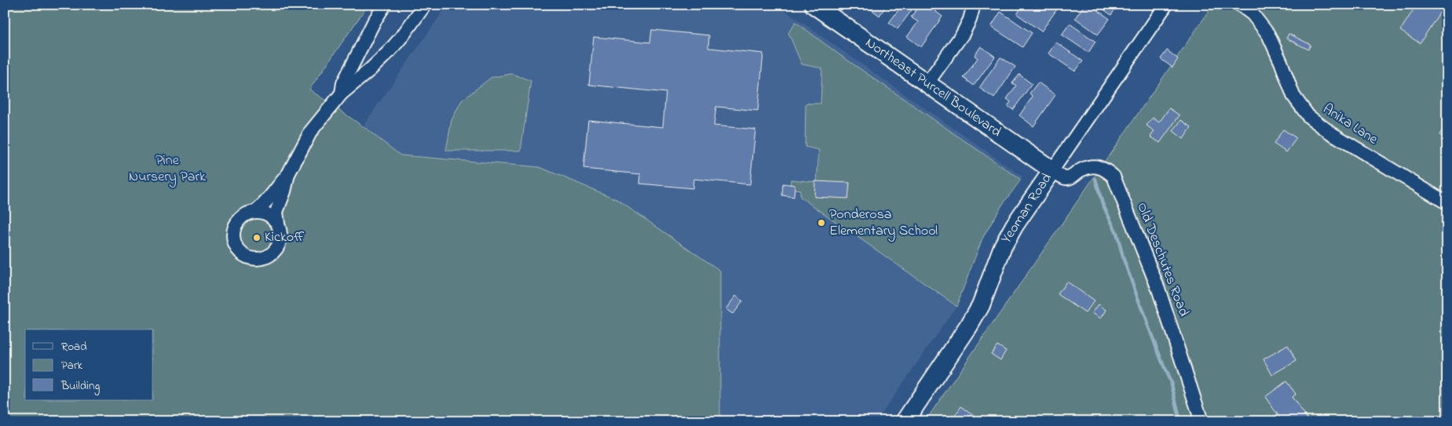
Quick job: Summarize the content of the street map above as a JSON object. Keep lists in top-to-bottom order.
{
  "streets": {
    "street": [
      "Northeast Purcell Boulevard",
      "Anika Lane",
      "Yeoman Road",
      "Old Deschutes Road"
    ]
  },
  "crossings": [
    ["Northeast Purcell Boulevard", "Yeoman Road"],
    ["Northeast Purcell Boulevard", "Old Deschutes Road"],
    ["Yeoman Road", "Old Deschutes Road"]
  ],
  "parks": ["Pine Nursery Park"],
  "places": ["Ponderosa Elementary School", "Kickoff"],
  "legend": ["Road", "Park", "Building"]
}
